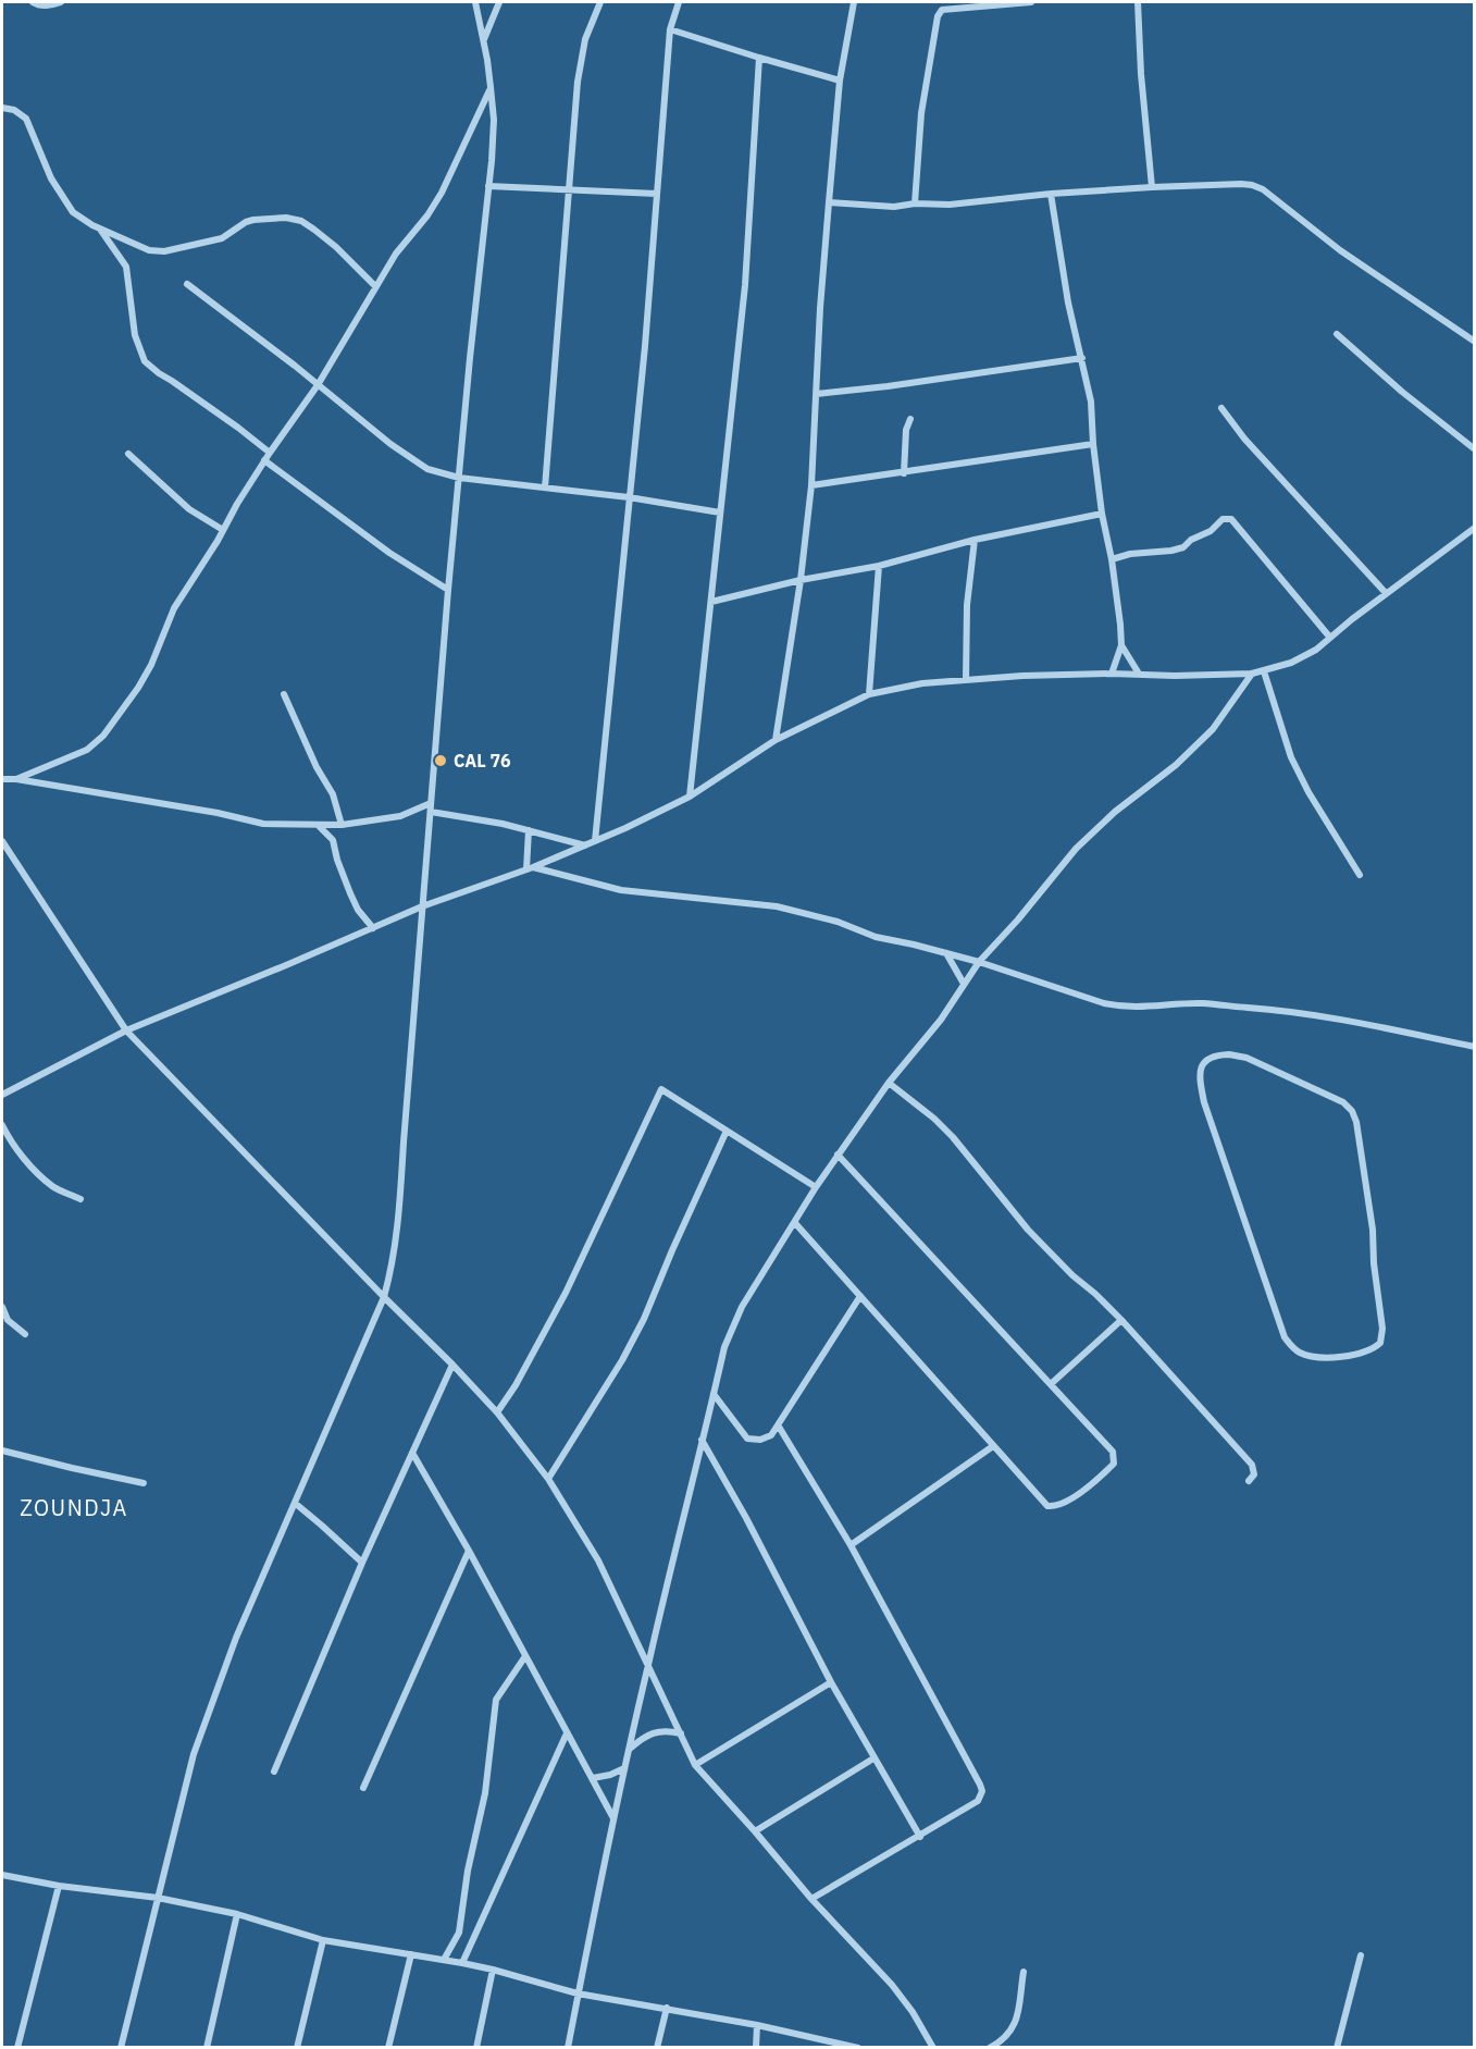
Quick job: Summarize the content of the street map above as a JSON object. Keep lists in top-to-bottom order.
{
  "districts": ["ZOUNDJA"],
  "places": ["CAL 76"]
}
